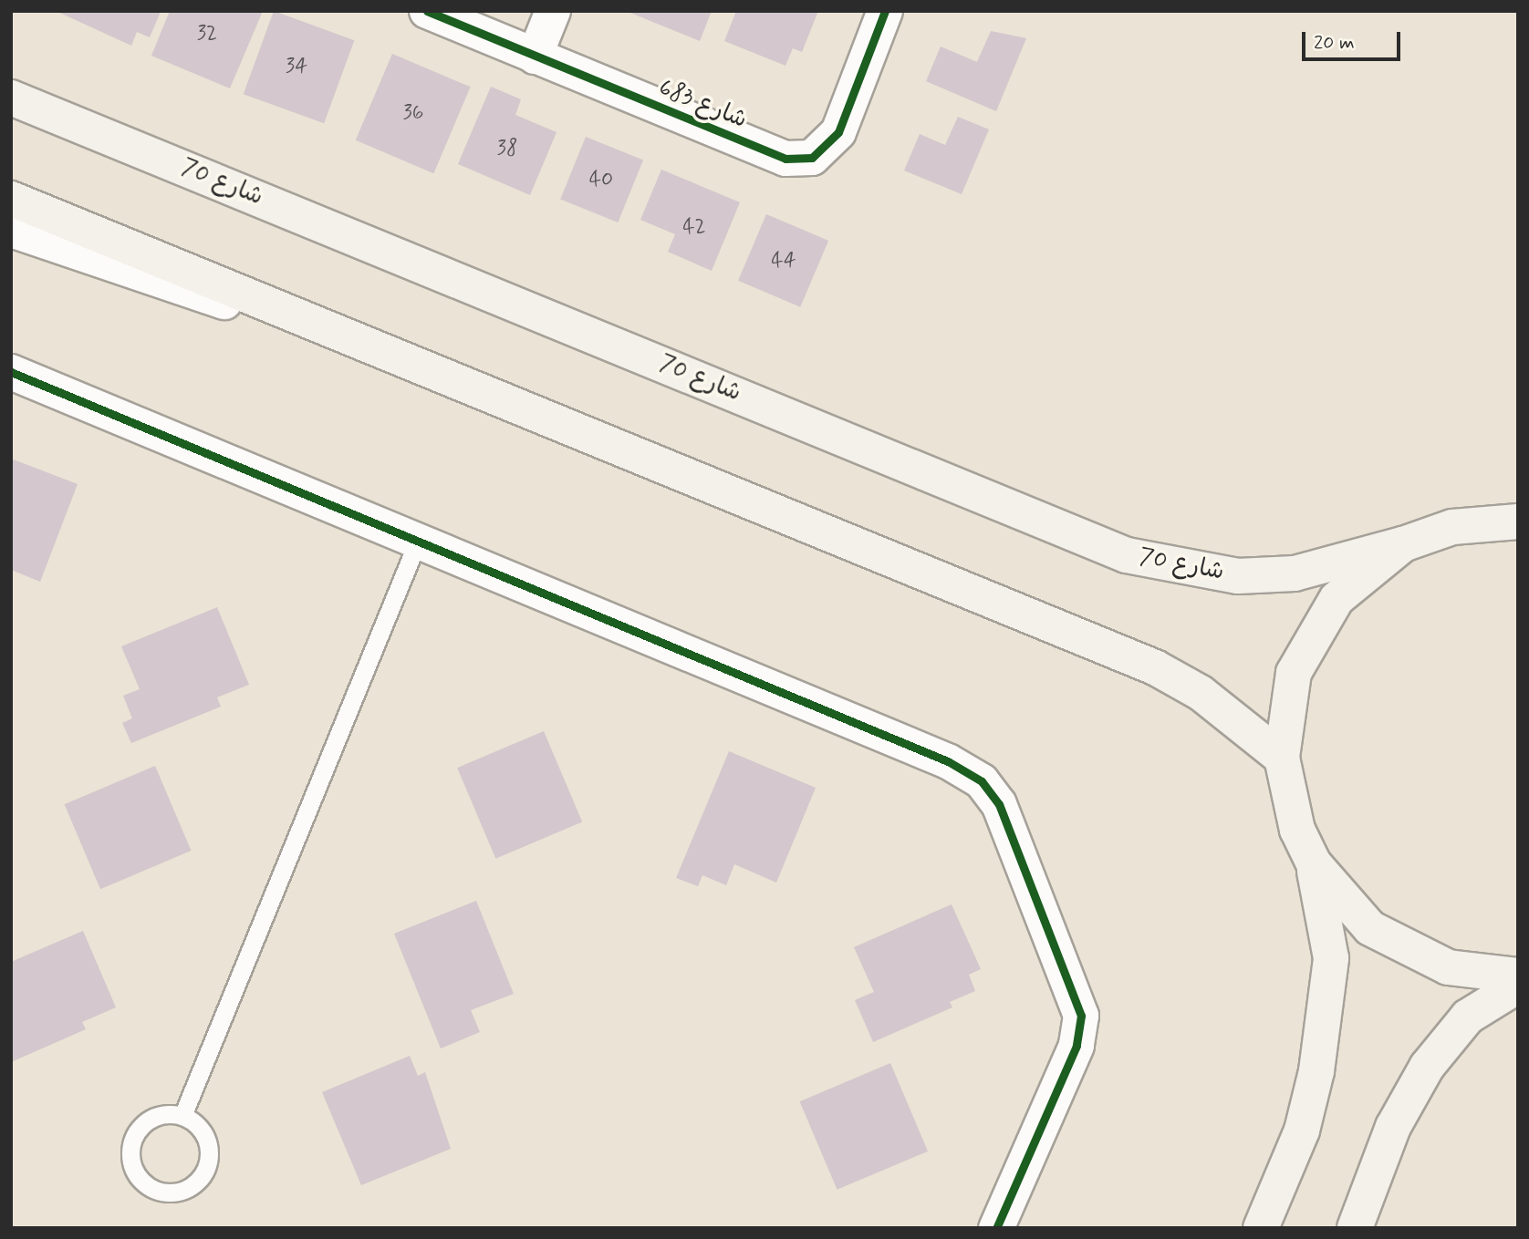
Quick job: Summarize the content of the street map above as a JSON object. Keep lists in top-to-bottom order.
{
  "streets": {
    "main road": ["شارع 70"],
    "street": ["شارع 683"]
  },
  "house_numbers": [
    "32",
    "34",
    "36",
    "38",
    "40",
    "42",
    "44"
  ],
  "scale_bar": "20 m"
}
